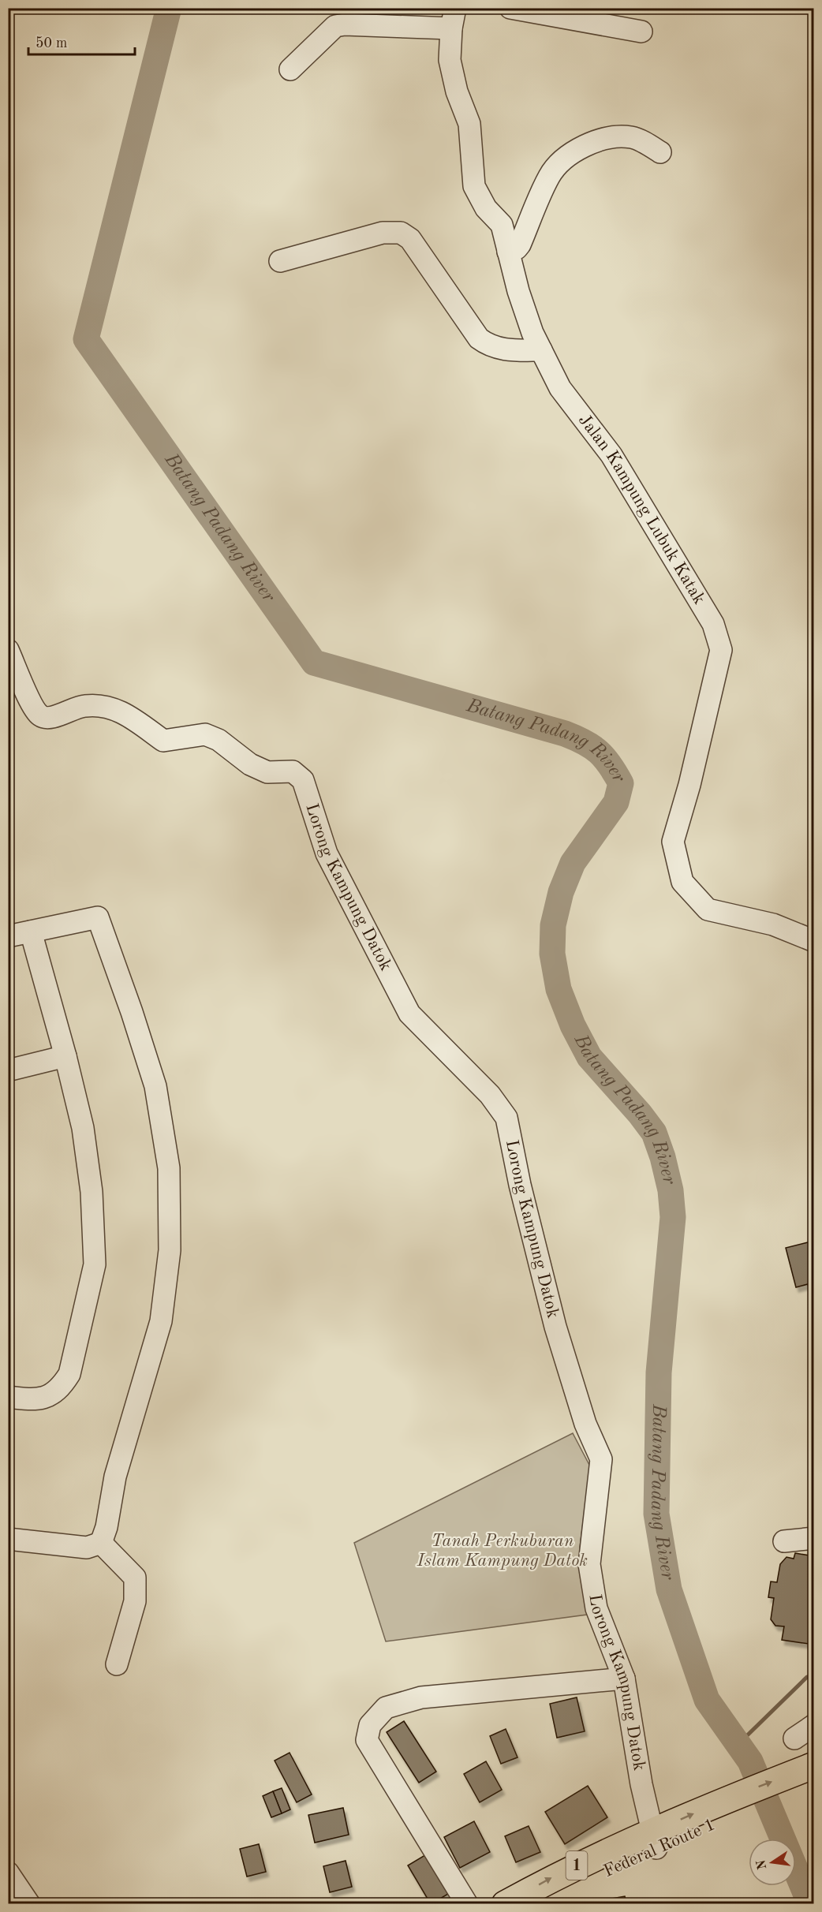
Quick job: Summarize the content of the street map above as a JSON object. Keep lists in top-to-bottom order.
{
  "streets": {
    "highway": ["Federal Route 1", "1"],
    "street": ["Jalan Kampung Lubuk Katak", "Lorong Kampung Datok"]
  },
  "crossings": [
    ["Lorong Kampung Datok", "Federal Route 1"],
    ["Federal Route 1", "1"]
  ],
  "water": ["Batang Padang River"],
  "parks": ["Tanah Perkuburan Islam Kampung Datok"],
  "scale_bar": "50 m",
  "north": "left"
}
